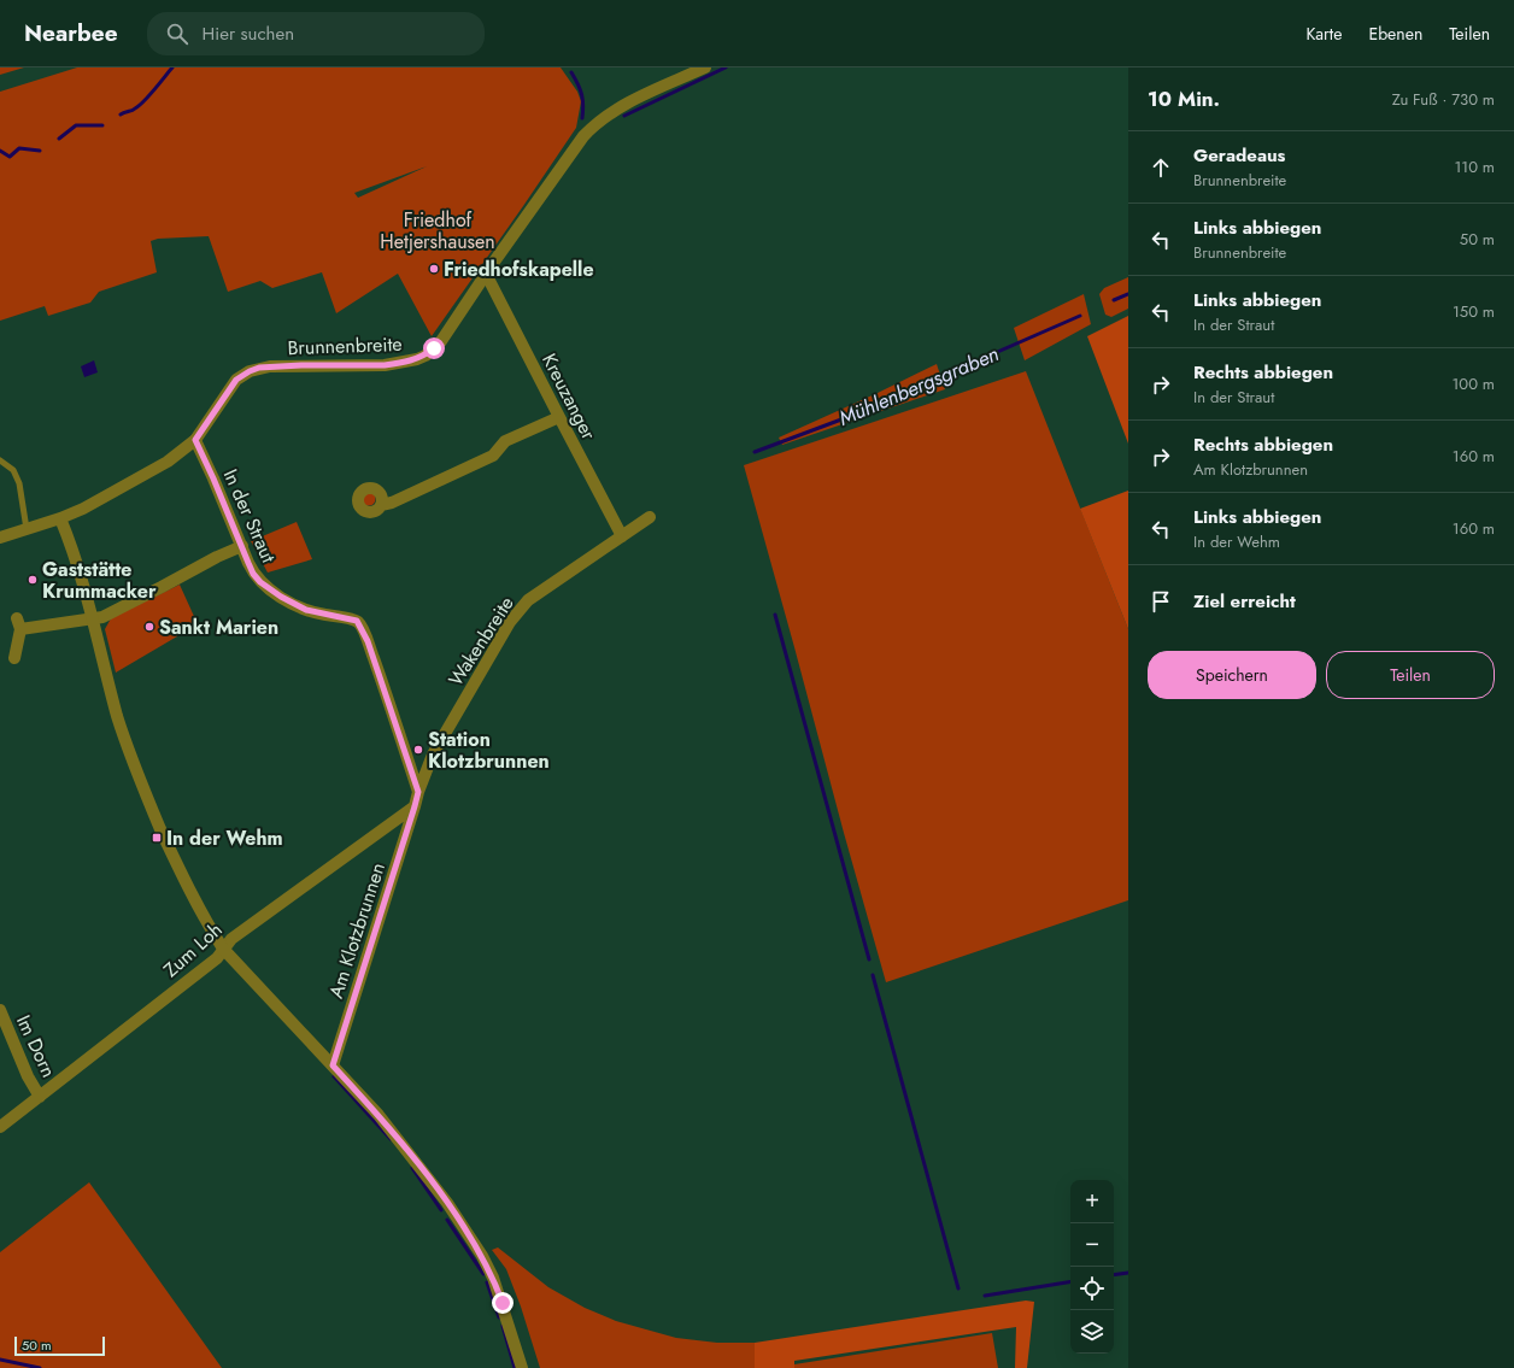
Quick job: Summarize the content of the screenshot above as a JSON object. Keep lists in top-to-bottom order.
{
  "streets": {
    "street": [
      "Brunnenbreite",
      "Kreuzanger",
      "In der Straut",
      "Wakenbreite",
      "Am Klotzbrunnen",
      "Zum Loh",
      "Im Dorn"
    ]
  },
  "crossings": [
    ["Brunnenbreite", "Kreuzanger"],
    ["Brunnenbreite", "In der Straut"],
    ["Kreuzanger", "Wakenbreite"],
    ["In der Straut", "Wakenbreite"],
    ["Wakenbreite", "Am Klotzbrunnen"],
    ["Wakenbreite", "Zum Loh"],
    ["Am Klotzbrunnen", "Zum Loh"],
    ["Zum Loh", "Im Dorn"]
  ],
  "water": ["Mühlenbergsgraben"],
  "parks": ["Friedhof Hetjershausen"],
  "places": {
    "other": [
      "Friedhofskapelle",
      "Gaststätte Krummacker",
      "Sankt Marien",
      "Station Klotzbrunnen"
    ],
    "transit": ["In der Wehm"]
  },
  "scale_bar": "50 m",
  "page": {
    "header": "Nearbee",
    "search": "Hier suchen",
    "nav": ["Karte", "Ebenen", "Teilen"],
    "heading": ["10 Min.", "Zu Fuß · 730 m"],
    "list": [
      ["Geradeaus", "Brunnenbreite", "110 m"],
      ["Links abbiegen", "Brunnenbreite", "50 m"],
      ["Links abbiegen", "In der Straut", "150 m"],
      ["Rechts abbiegen", "In der Straut", "100 m"],
      ["Rechts abbiegen", "Am Klotzbrunnen", "160 m"],
      ["Links abbiegen", "In der Wehm", "160 m"],
      "Ziel erreicht"
    ],
    "buttons": ["Speichern", "Teilen"],
    "map_buttons": ["+", "−"],
    "scale": "50 m"
  }
}
